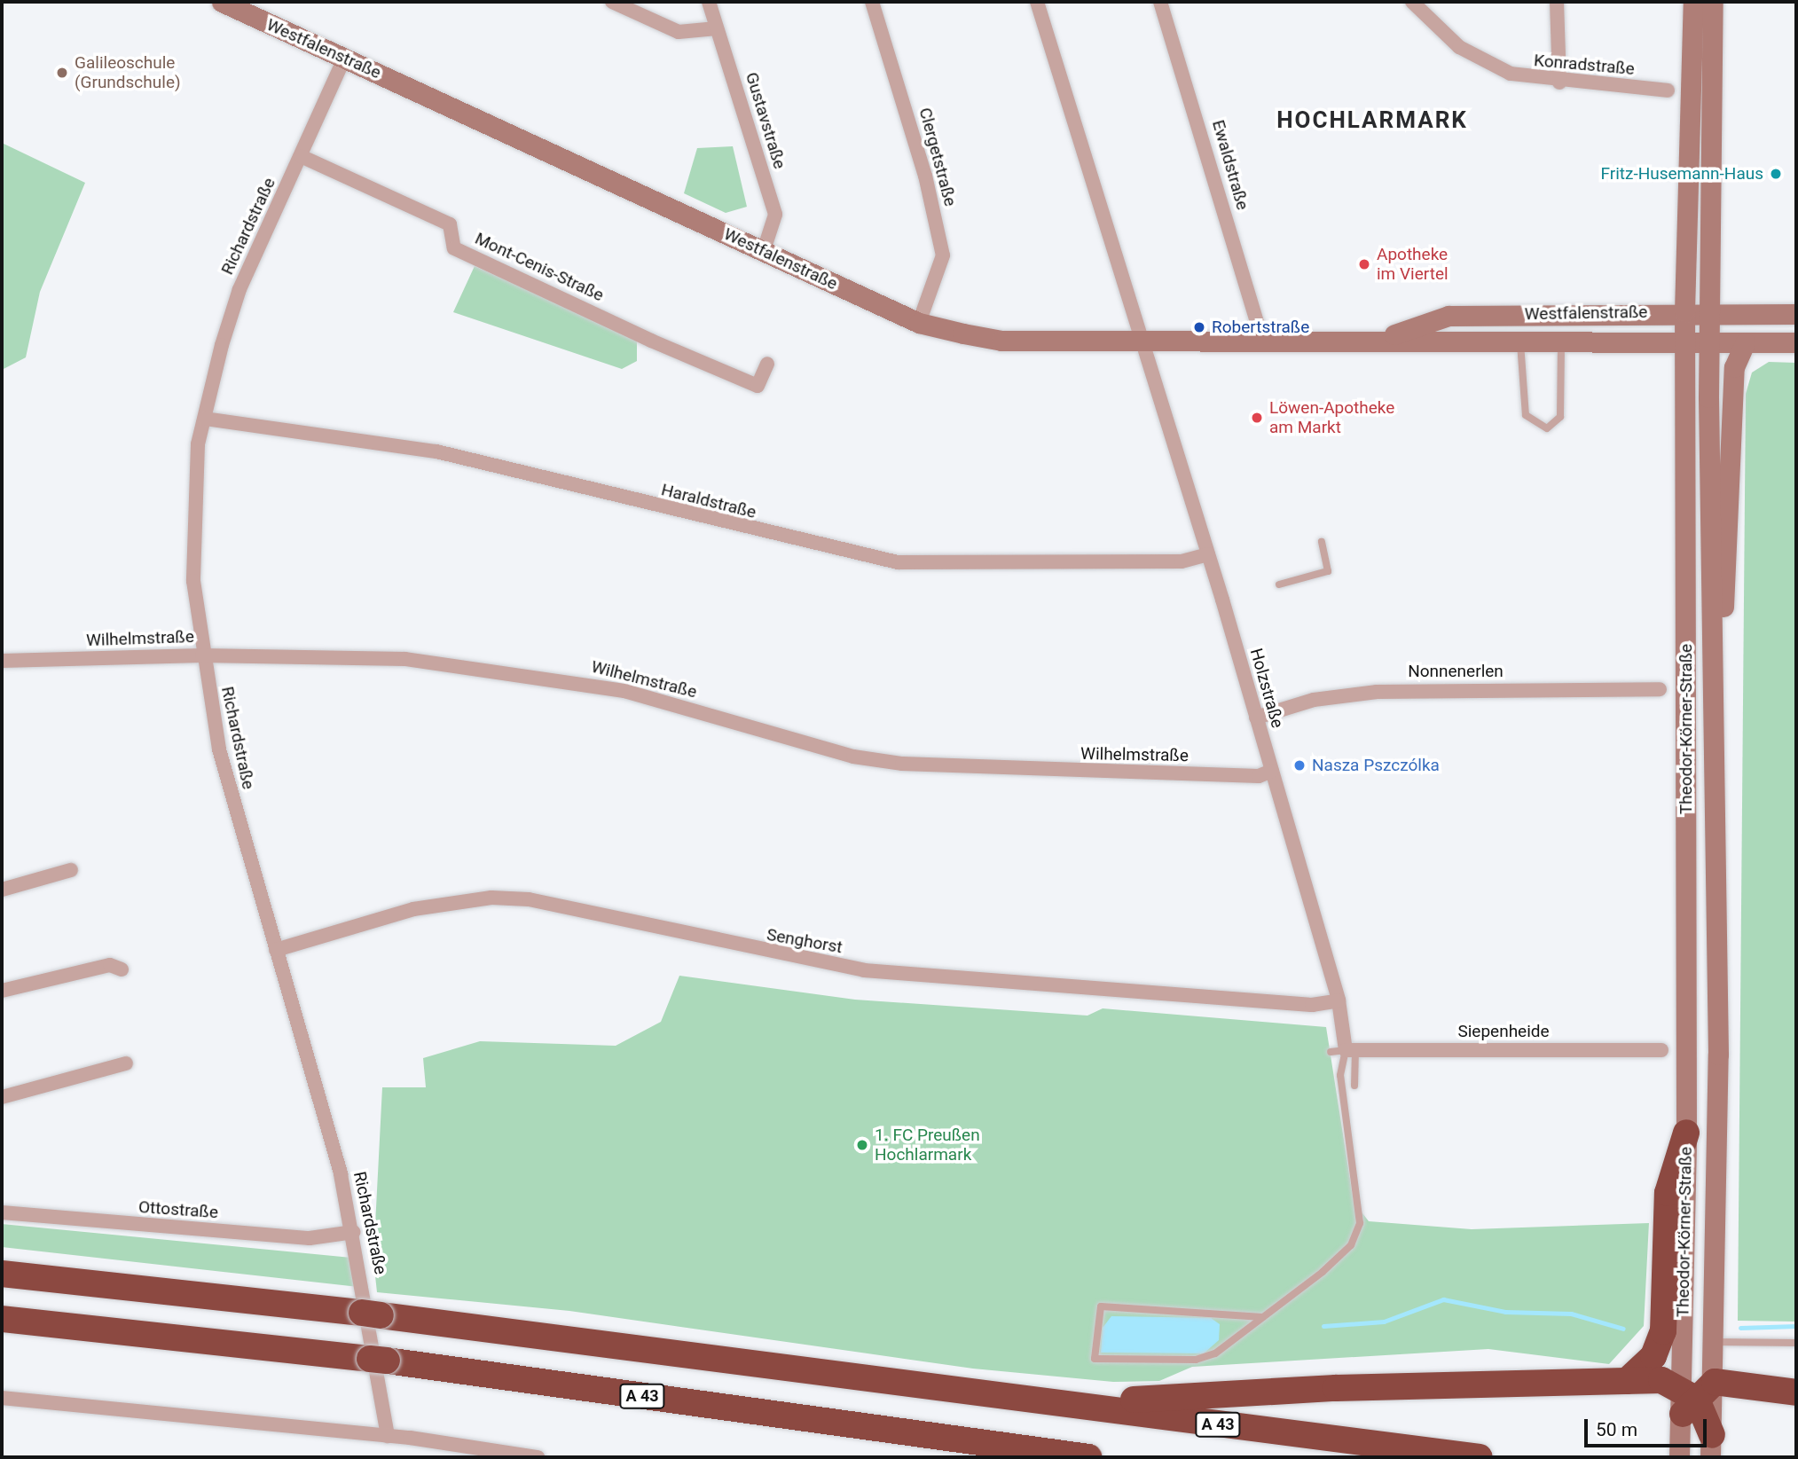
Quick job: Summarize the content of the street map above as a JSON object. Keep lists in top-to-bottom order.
{
  "streets": {
    "highway": ["A 43"],
    "main road": ["Westfalenstraße", "Theodor-Körner-Straße"],
    "street": [
      "Konradstraße",
      "Gustavstraße",
      "Clergetstraße",
      "Ewaldstraße",
      "Richardstraße",
      "Mont-Cenis-Straße",
      "Haraldstraße",
      "Wilhelmstraße",
      "Nonnenerlen",
      "Holzstraße",
      "Senghorst",
      "Siepenheide",
      "Ottostraße"
    ]
  },
  "crossings": [
    ["Westfalenstraße", "Gustavstraße"],
    ["Westfalenstraße", "Clergetstraße"],
    ["Westfalenstraße", "Ewaldstraße"],
    ["Westfalenstraße", "Richardstraße"],
    ["Westfalenstraße", "Holzstraße"],
    ["Westfalenstraße", "Theodor-Körner-Straße"],
    ["Richardstraße", "Mont-Cenis-Straße"],
    ["Richardstraße", "Haraldstraße"],
    ["Richardstraße", "Wilhelmstraße"],
    ["Richardstraße", "Senghorst"],
    ["Richardstraße", "Ottostraße"],
    ["Haraldstraße", "Holzstraße"],
    ["Wilhelmstraße", "Holzstraße"],
    ["Nonnenerlen", "Holzstraße"],
    ["Holzstraße", "Senghorst"],
    ["Holzstraße", "Siepenheide"]
  ],
  "districts": ["HOCHLARMARK"],
  "places": [
    "Galileoschule (Grundschule)",
    "Fritz-Husemann-Haus",
    "Apotheke im Viertel",
    "Robertstraße",
    "Löwen-Apotheke am Markt",
    "Nasza Pszczólka",
    "1. FC Preußen Hochlarmark"
  ],
  "scale_bar": "50 m"
}
